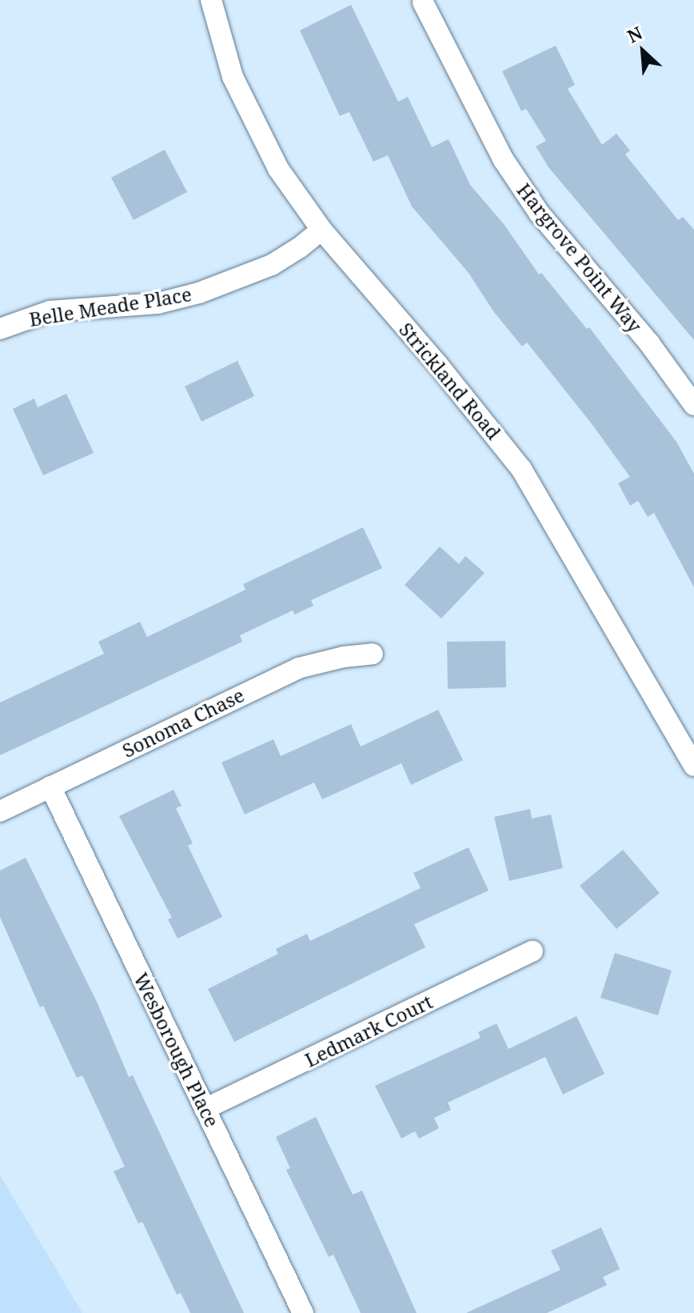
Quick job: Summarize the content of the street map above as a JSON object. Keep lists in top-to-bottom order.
{
  "streets": {
    "street": [
      "Hargrove Point Way",
      "Belle Meade Place",
      "Strickland Road",
      "Sonoma Chase",
      "Ledmark Court",
      "Wesborough Place"
    ]
  },
  "crossings": [
    ["Belle Meade Place", "Strickland Road"],
    ["Sonoma Chase", "Wesborough Place"],
    ["Ledmark Court", "Wesborough Place"]
  ],
  "north": "top left"
}
